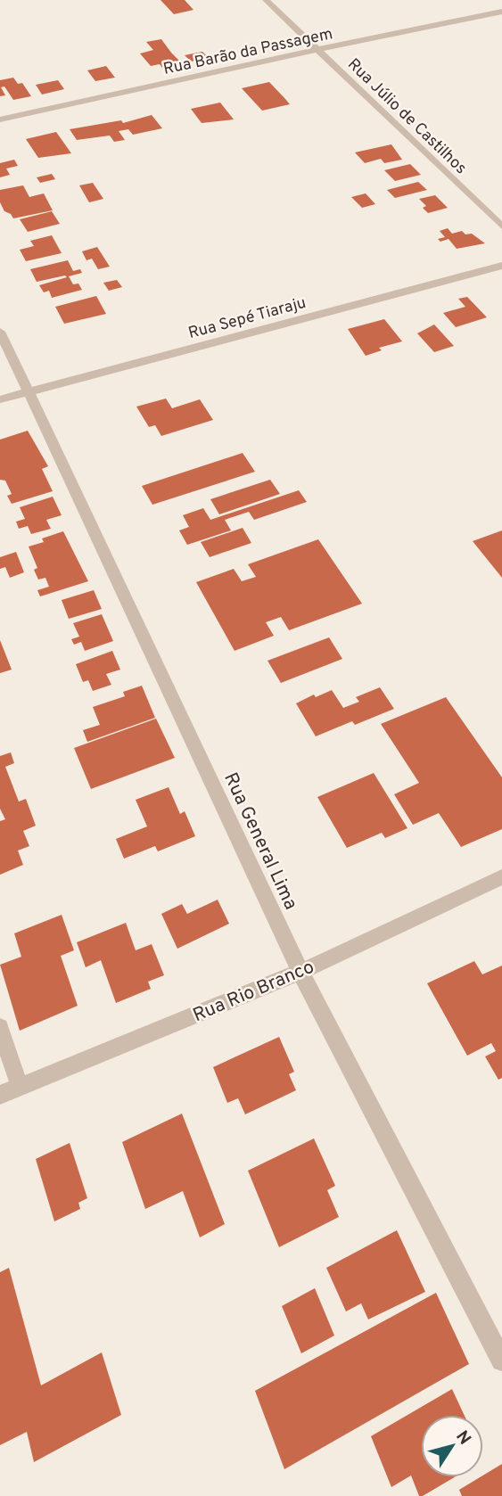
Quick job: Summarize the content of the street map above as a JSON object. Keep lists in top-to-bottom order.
{
  "streets": {
    "street": [
      "Rua Barão da Passagem",
      "Rua Júlio de Castilhos",
      "Rua Sepé Tiaraju",
      "Rua General Lima",
      "Rua Rio Branco"
    ]
  },
  "crossings": [
    ["Rua Barão da Passagem", "Rua Júlio de Castilhos"],
    ["Rua Sepé Tiaraju", "Rua General Lima"],
    ["Rua General Lima", "Rua Rio Branco"]
  ],
  "north": "top right"
}
